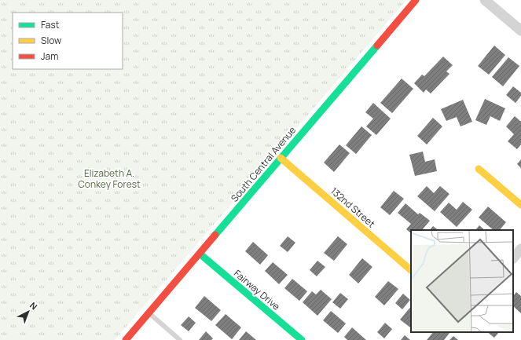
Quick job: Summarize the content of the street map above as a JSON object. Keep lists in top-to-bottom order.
{
  "streets": {
    "street": ["South Central Avenue", "132nd Street", "Fairway Drive"]
  },
  "crossings": [
    ["South Central Avenue", "132nd Street"],
    ["South Central Avenue", "Fairway Drive"]
  ],
  "parks": ["Elizabeth A. Conkey Forest"],
  "legend": ["Fast", "Slow", "Jam"],
  "north": "top right"
}
